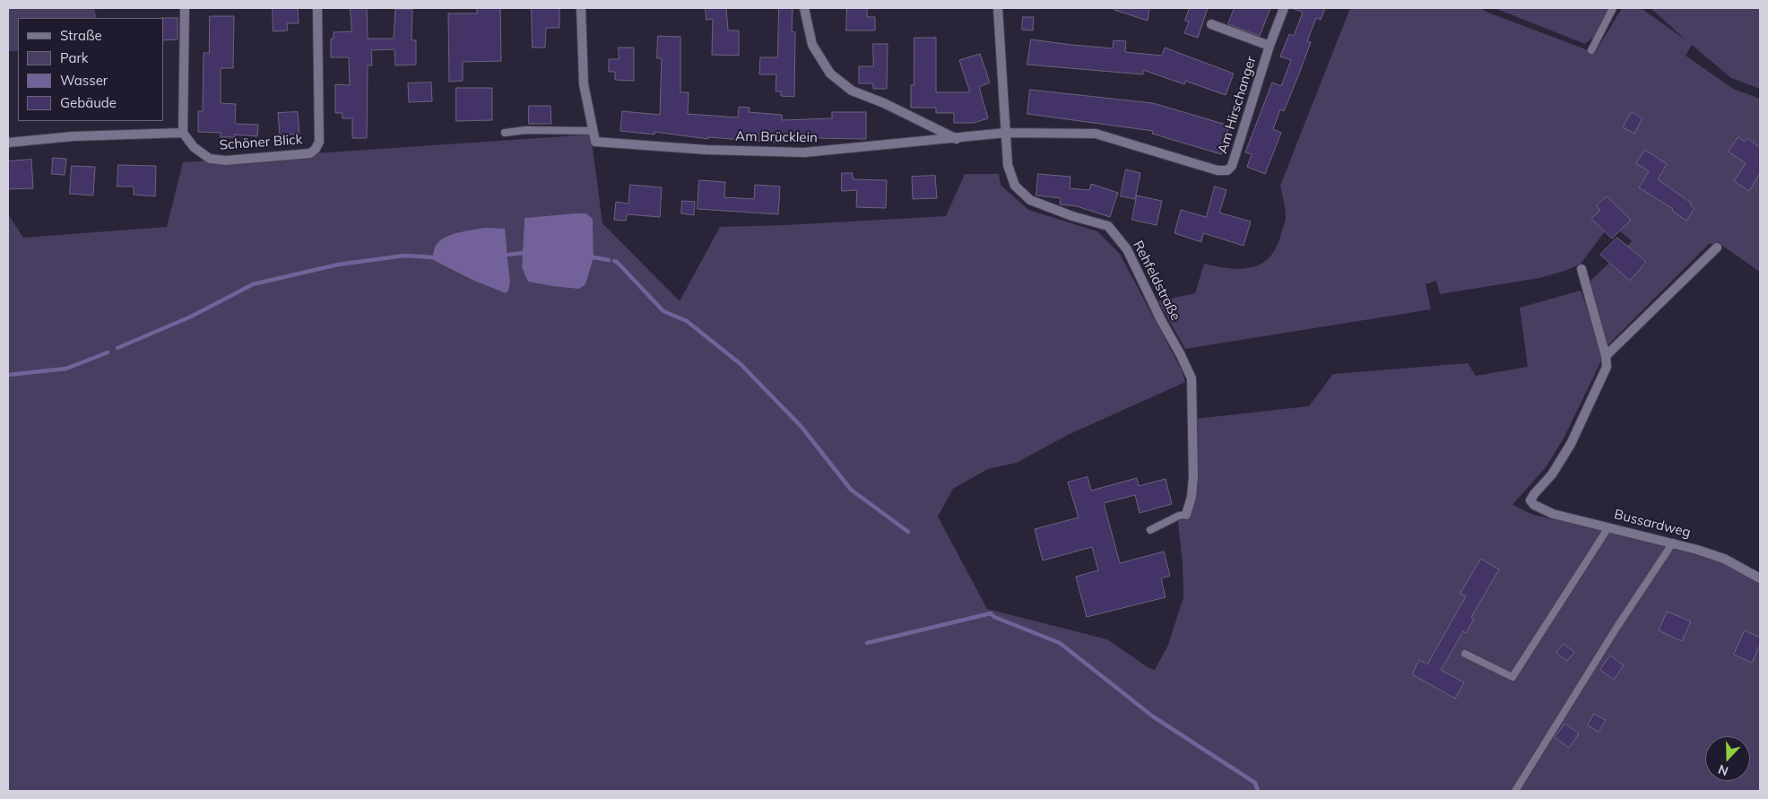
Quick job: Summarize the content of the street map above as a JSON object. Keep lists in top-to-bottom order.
{
  "streets": {
    "street": [
      "Am Hirschanger",
      "Am Brücklein",
      "Schöner Blick",
      "Rehfeldstraße",
      "Bussardweg"
    ]
  },
  "crossings": [
    ["Am Hirschanger", "Rehfeldstraße"]
  ],
  "legend": [
    "Straße",
    "Park",
    "Wasser",
    "Gebäude"
  ],
  "north": "bottom"
}
